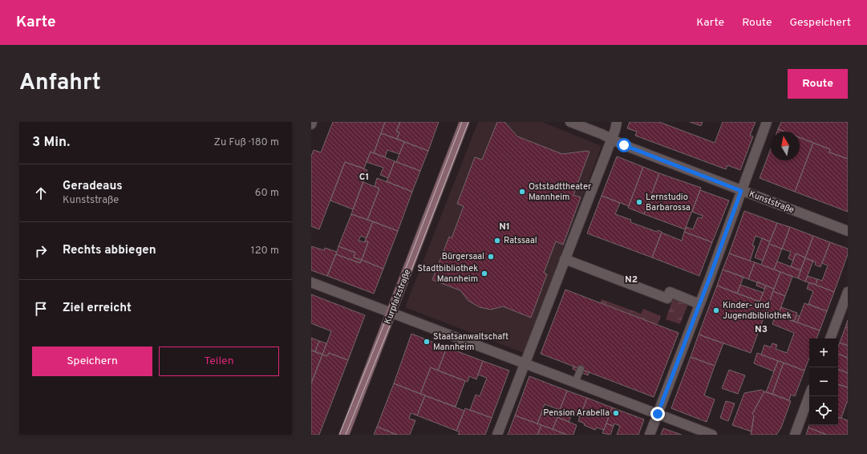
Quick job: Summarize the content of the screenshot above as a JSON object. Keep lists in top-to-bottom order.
{
  "streets": {
    "street": ["Kunststraße", "Kurpfalzstraße"]
  },
  "districts": [
    "C1",
    "N1",
    "N2",
    "N3"
  ],
  "places": [
    "Oststadttheater Mannheim",
    "Lernstudio Barbarossa",
    "Ratssaal",
    "Bürgersaal",
    "Stadtbibliothek Mannheim",
    "Kinder- und Jugendbibliothek",
    "Staatsanwaltschaft Mannheim",
    "Pension Arabella"
  ],
  "north": "top",
  "page": {
    "header": "Karte",
    "nav": ["Karte", "Route", "Gespeichert"],
    "title": "Anfahrt",
    "buttons": [
      "Route",
      ["Speichern", "Teilen"]
    ],
    "heading": ["3 Min.", "Zu Fuß · 180 m"],
    "list": [
      ["Geradeaus", "Kunststraße", "60 m"],
      ["Rechts abbiegen", "120 m"],
      "Ziel erreicht"
    ],
    "map_buttons": ["+", "−"]
  }
}
